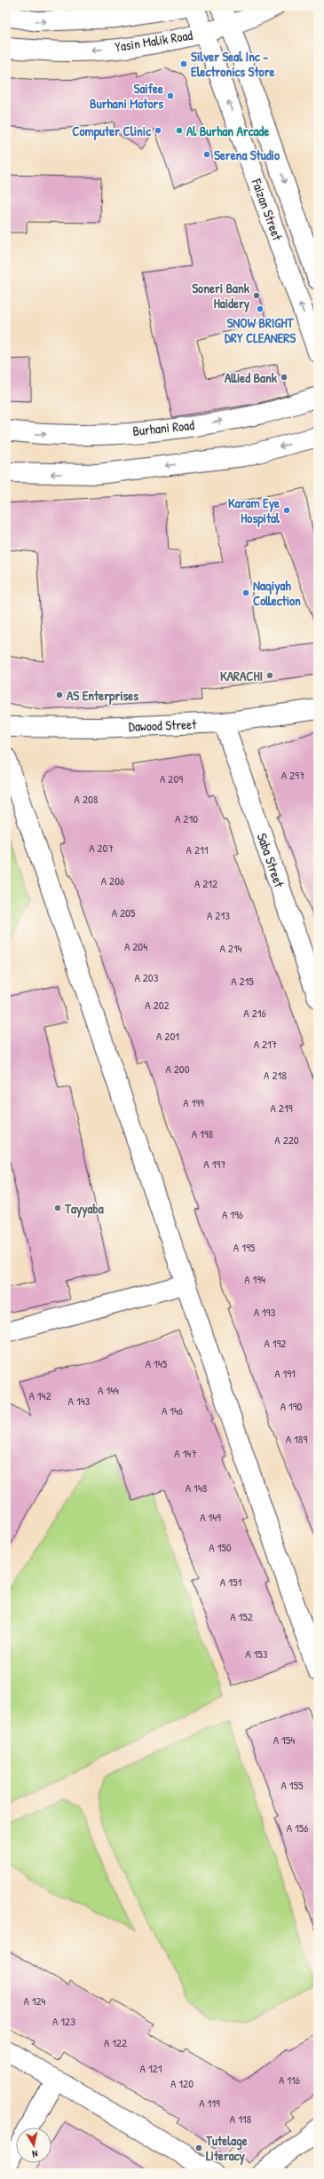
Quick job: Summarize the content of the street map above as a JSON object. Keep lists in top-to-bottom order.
{
  "streets": {
    "street": [
      "Yasin Malik Road",
      "Faizan Street",
      "Burhani Road",
      "Dawood Street",
      "Saba Street"
    ]
  },
  "crossings": [
    ["Yasin Malik Road", "Faizan Street"],
    ["Dawood Street", "Saba Street"]
  ],
  "places": [
    "Silver Seal Inc - Electronics Store",
    "Saifee Burhani Motors",
    "Computer Clinic",
    "Al Burhan Arcade",
    "Serena Studio",
    "Soneri Bank Haidery",
    "SNOW BRIGHT DRY CLEANERS",
    "Allied Bank",
    "Karam Eye Hospital",
    "Naqiyah Collection",
    "KARACHI",
    "AS Enterprises",
    "Tayyaba",
    "Tutelage Literacy"
  ],
  "house_numbers": [
    "A 297",
    "A 209",
    "A 208",
    "A 210",
    "A 207",
    "A 211",
    "A 206",
    "A 212",
    "A 205",
    "A 213",
    "A 204",
    "A 214",
    "A 203",
    "A 215",
    "A 202",
    "A 216",
    "A 201",
    "A 217",
    "A 200",
    "A 218",
    "A 199",
    "A 219",
    "A 198",
    "A 220",
    "A 197",
    "A 196",
    "A 195",
    "A 194",
    "A 193",
    "A 192",
    "A 145",
    "A 191",
    "A 144",
    "A 142",
    "A 143",
    "A 190",
    "A 146",
    "A 189",
    "A 147",
    "A 148",
    "A 149",
    "A 150",
    "A 151",
    "A 152",
    "A 153",
    "A 154",
    "A 155",
    "A 156",
    "A 124",
    "A 123",
    "A 122",
    "A 121",
    "A 116",
    "A 120",
    "A 119",
    "A 118"
  ],
  "north": "bottom"
}
